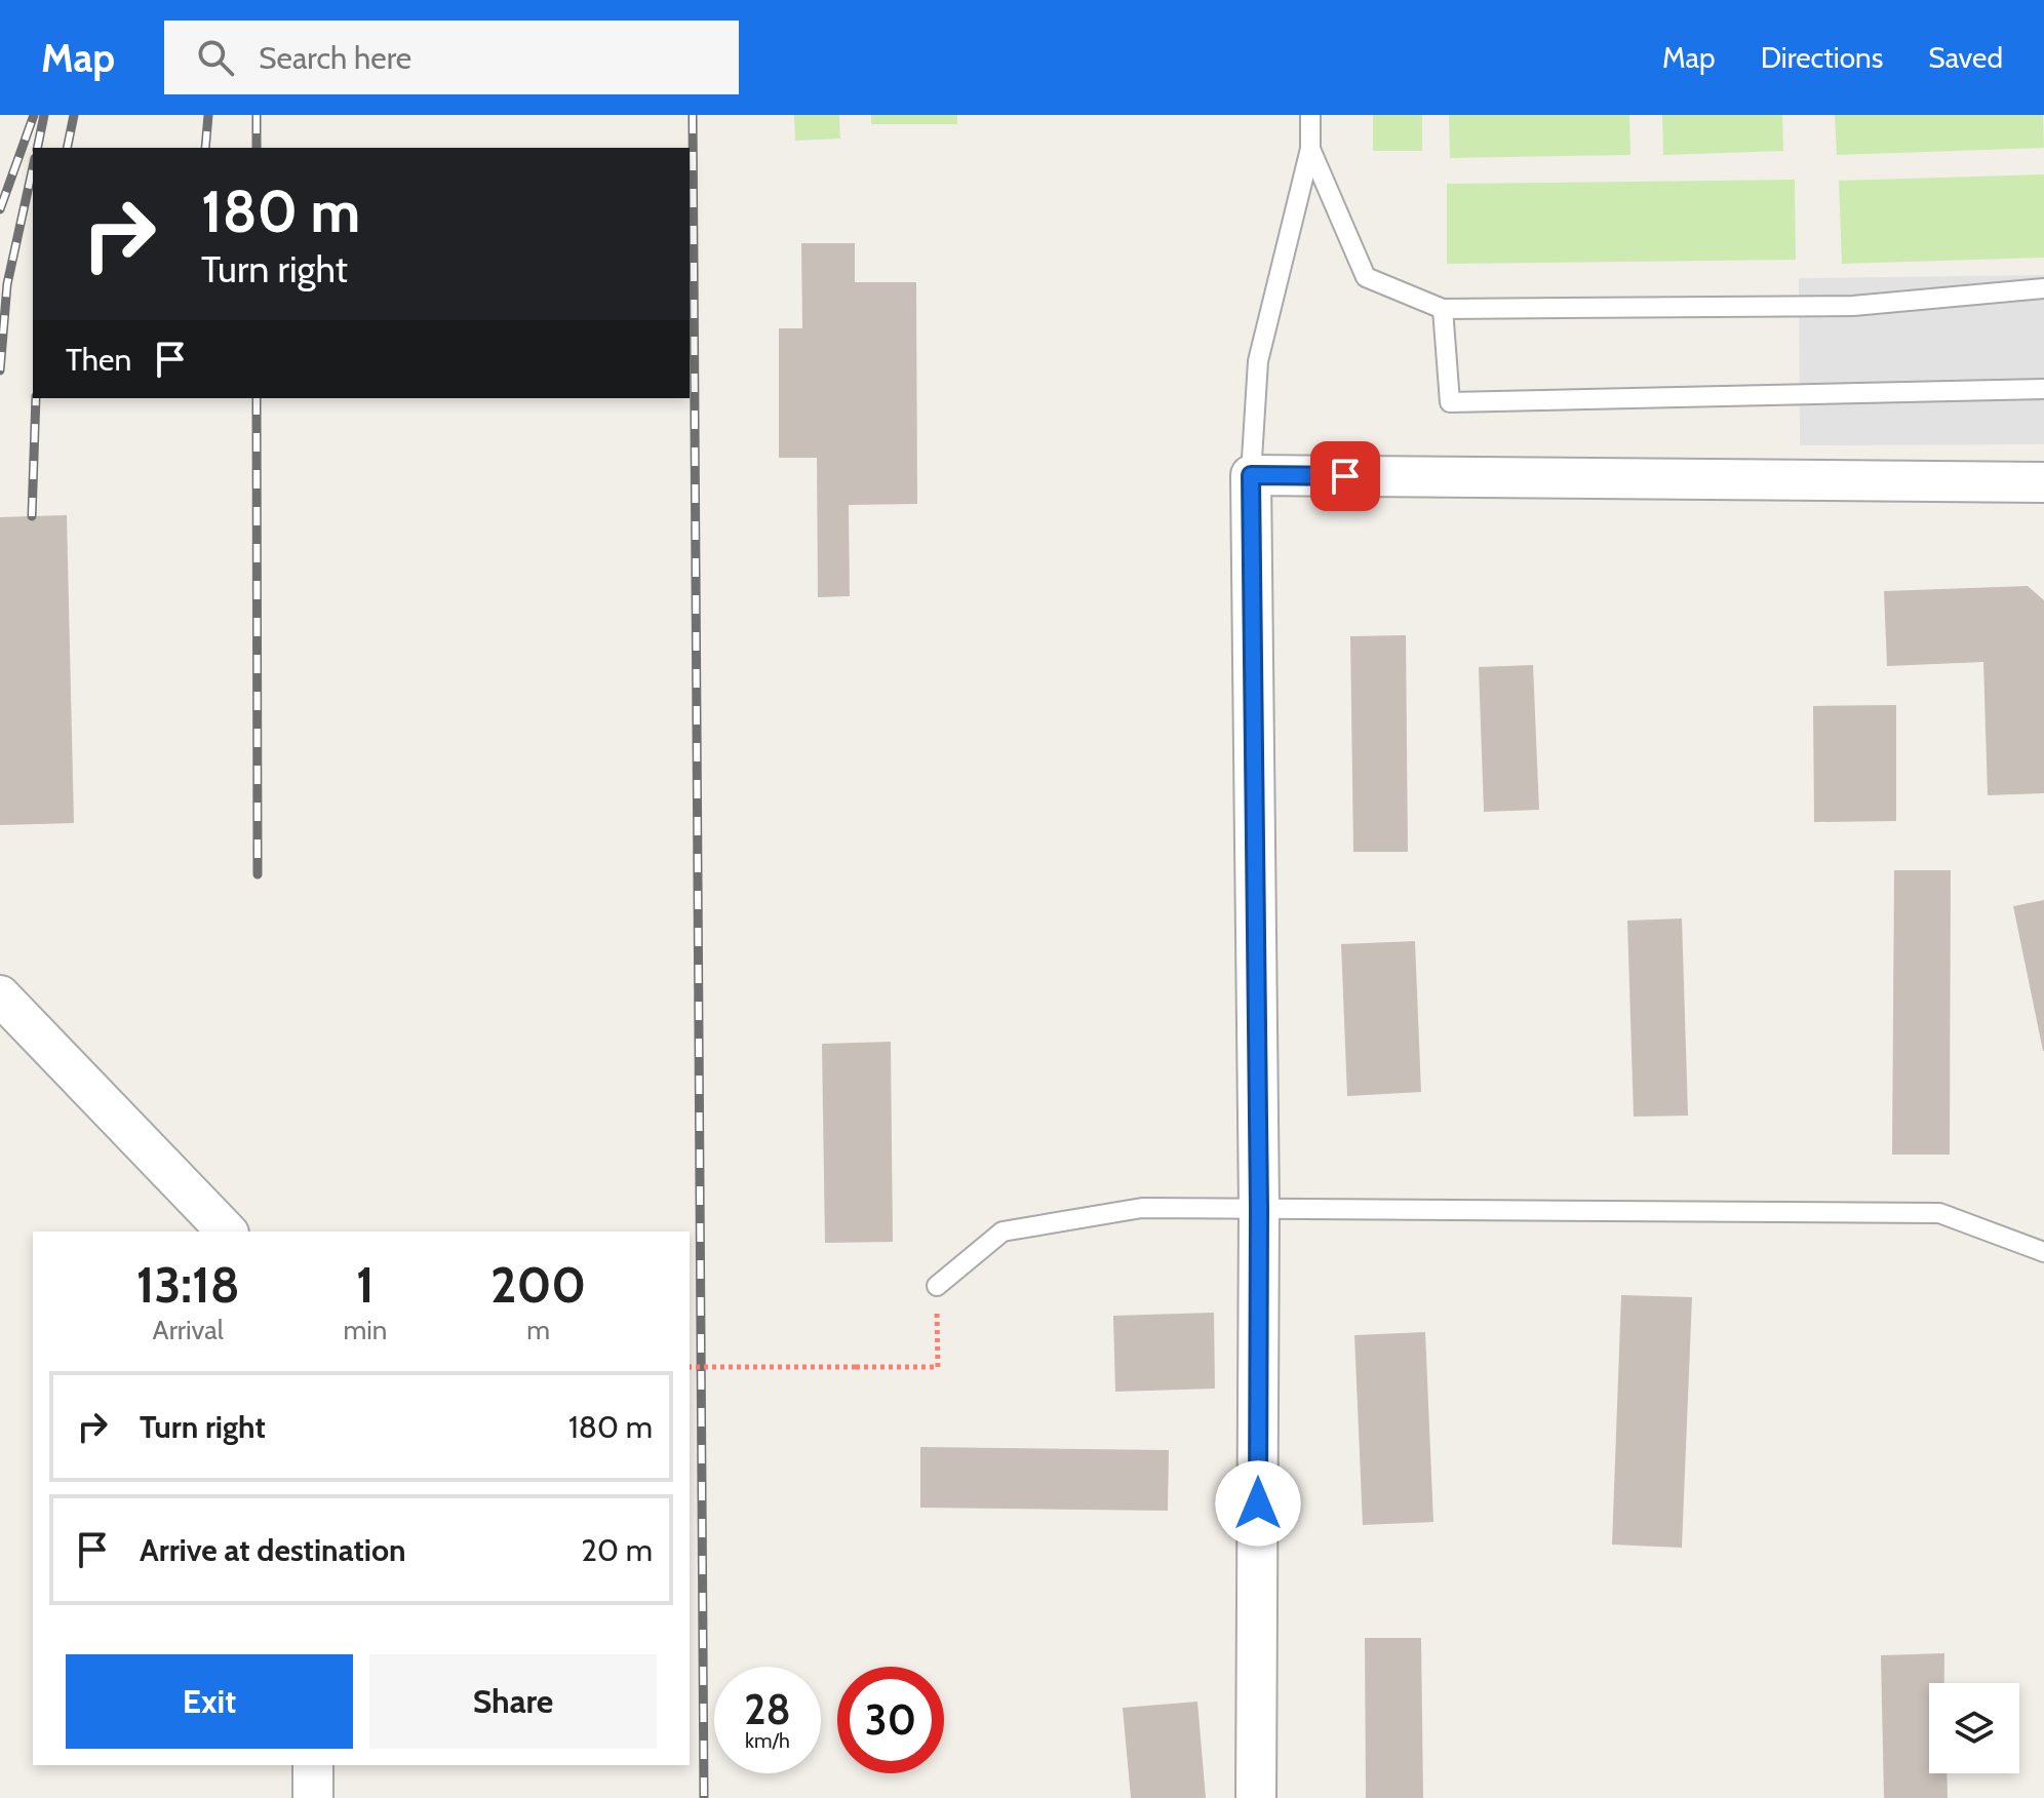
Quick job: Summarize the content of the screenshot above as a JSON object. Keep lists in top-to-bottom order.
{
  "page": {
    "header": "Map",
    "search": "Search here",
    "nav": ["Map", "Directions", "Saved"],
    "turn": ["180 m", "Turn right"],
    "then": "Then",
    "eta": [
      "13:18",
      "Arrival",
      "1",
      "min",
      "200",
      "m"
    ],
    "list": [
      {
        "name": "Turn right",
        "value": "180 m"
      },
      {
        "name": "Arrive at destination",
        "value": "20 m"
      }
    ],
    "buttons": ["Exit", "Share"],
    "speed": "28 km/h",
    "limit": "30"
  }
}
